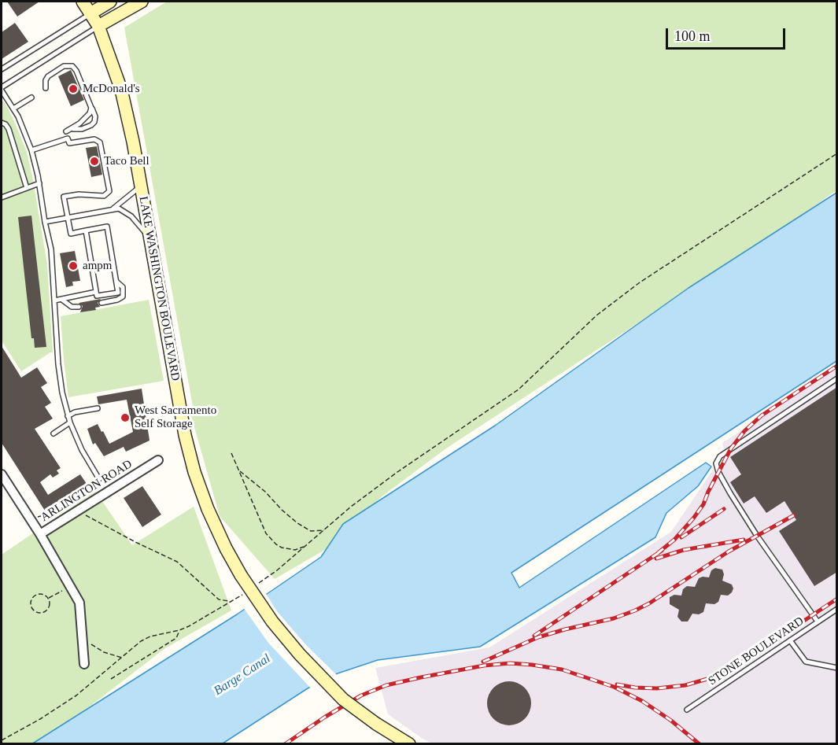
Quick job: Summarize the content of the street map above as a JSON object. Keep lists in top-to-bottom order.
{
  "streets": {
    "main road": ["LAKE WASHINGTON BOULEVARD"],
    "street": ["ARLINGTON ROAD"],
    "lane": ["STONE BOULEVARD"]
  },
  "water": ["Barge Canal"],
  "places": [
    "McDonald's",
    "Taco Bell",
    "ampm",
    "West Sacramento Self Storage"
  ],
  "scale_bar": "100 m"
}
